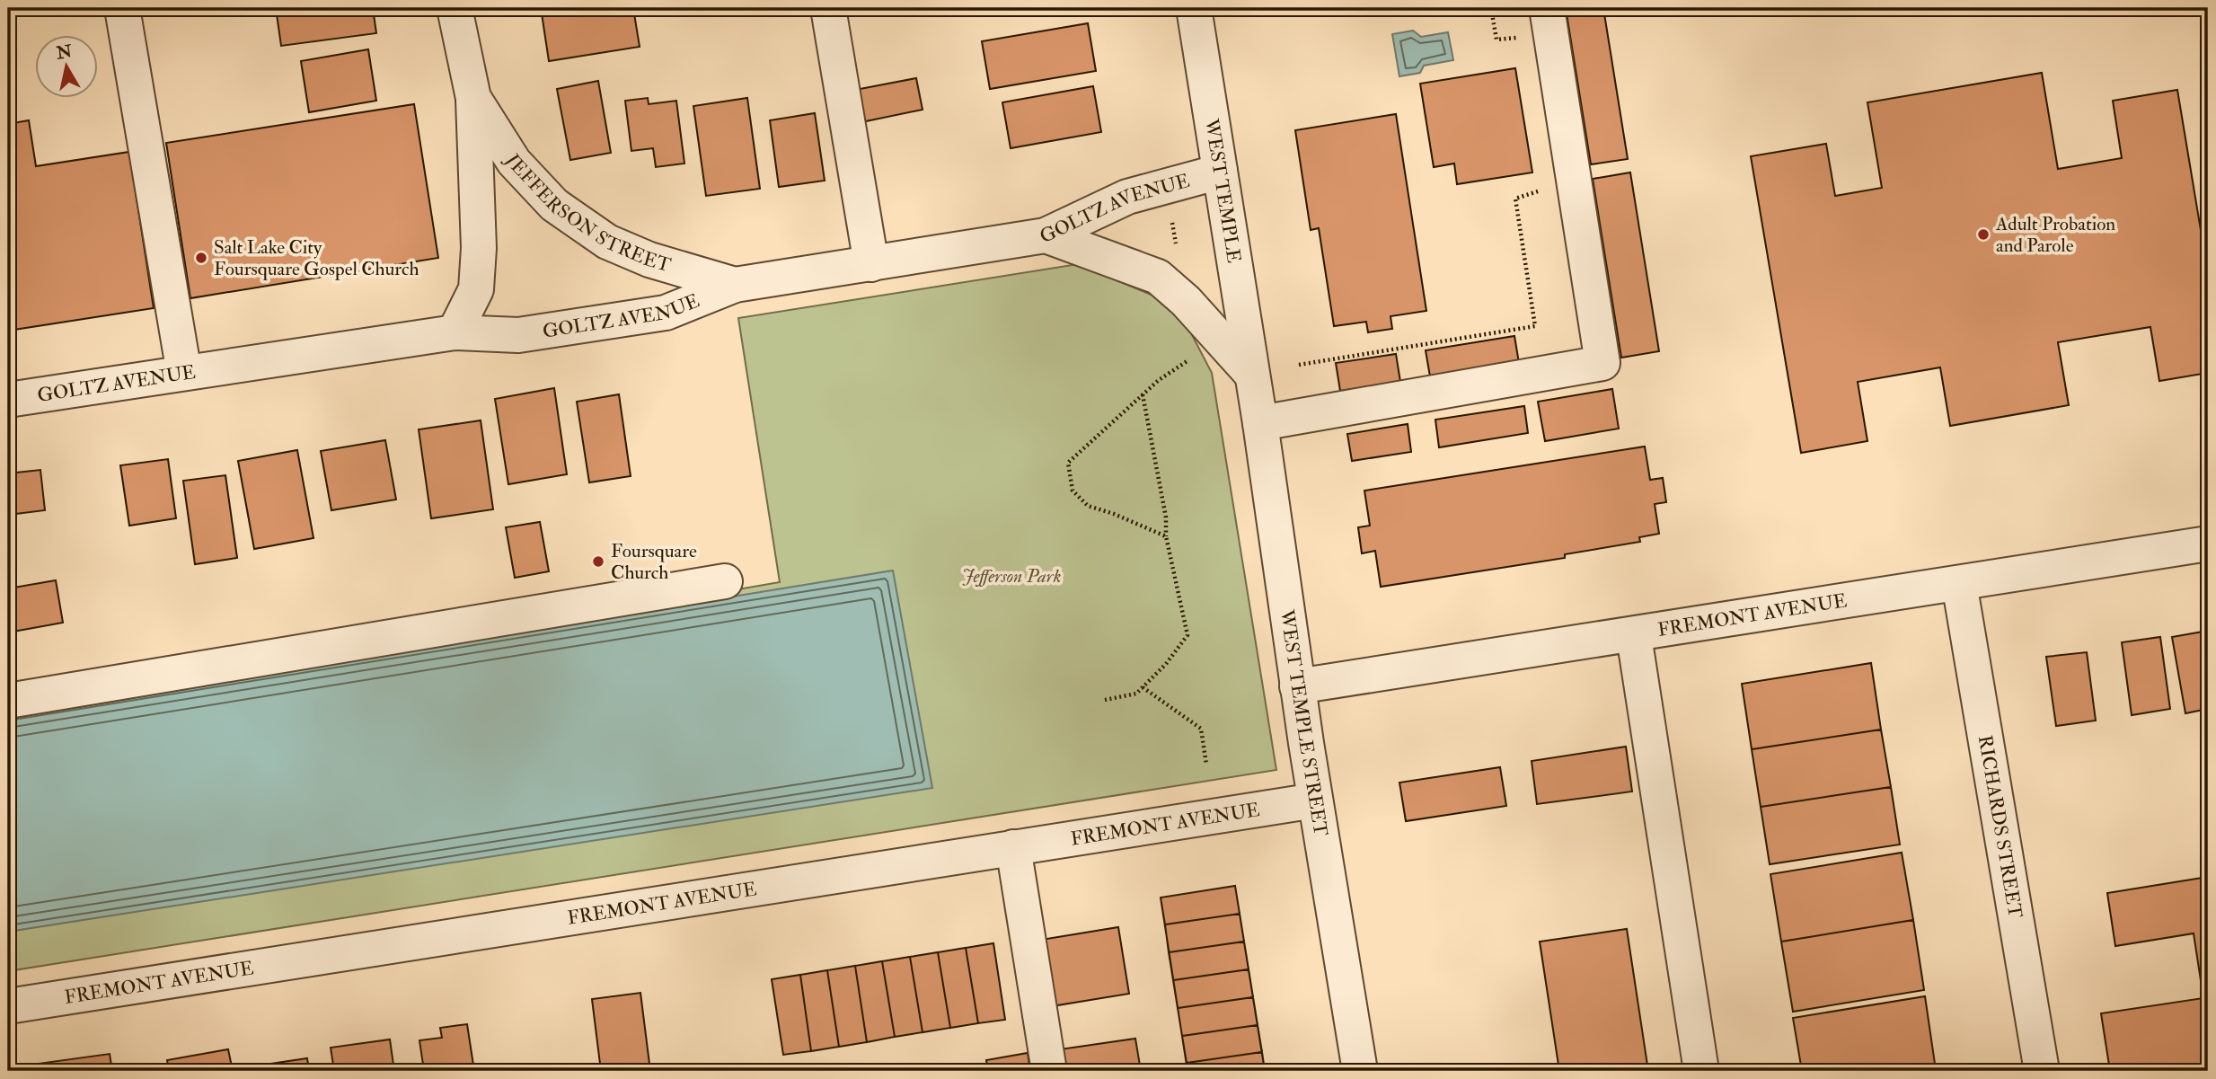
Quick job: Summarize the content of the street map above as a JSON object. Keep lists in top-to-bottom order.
{
  "streets": {
    "street": [
      "WEST TEMPLE",
      "JEFFERSON STREET",
      "GOLTZ AVENUE",
      "FREMONT AVENUE",
      "WEST TEMPLE STREET",
      "RICHARDS STREET"
    ]
  },
  "crossings": [
    ["WEST TEMPLE", "GOLTZ AVENUE"],
    ["WEST TEMPLE", "WEST TEMPLE STREET"],
    ["JEFFERSON STREET", "GOLTZ AVENUE"],
    ["FREMONT AVENUE", "WEST TEMPLE STREET"],
    ["FREMONT AVENUE", "RICHARDS STREET"]
  ],
  "parks": ["Jefferson Park"],
  "places": ["Adult Probation and Parole", "Salt Lake City Foursquare Gospel Church", "Foursquare Church"],
  "north": "top"
}
